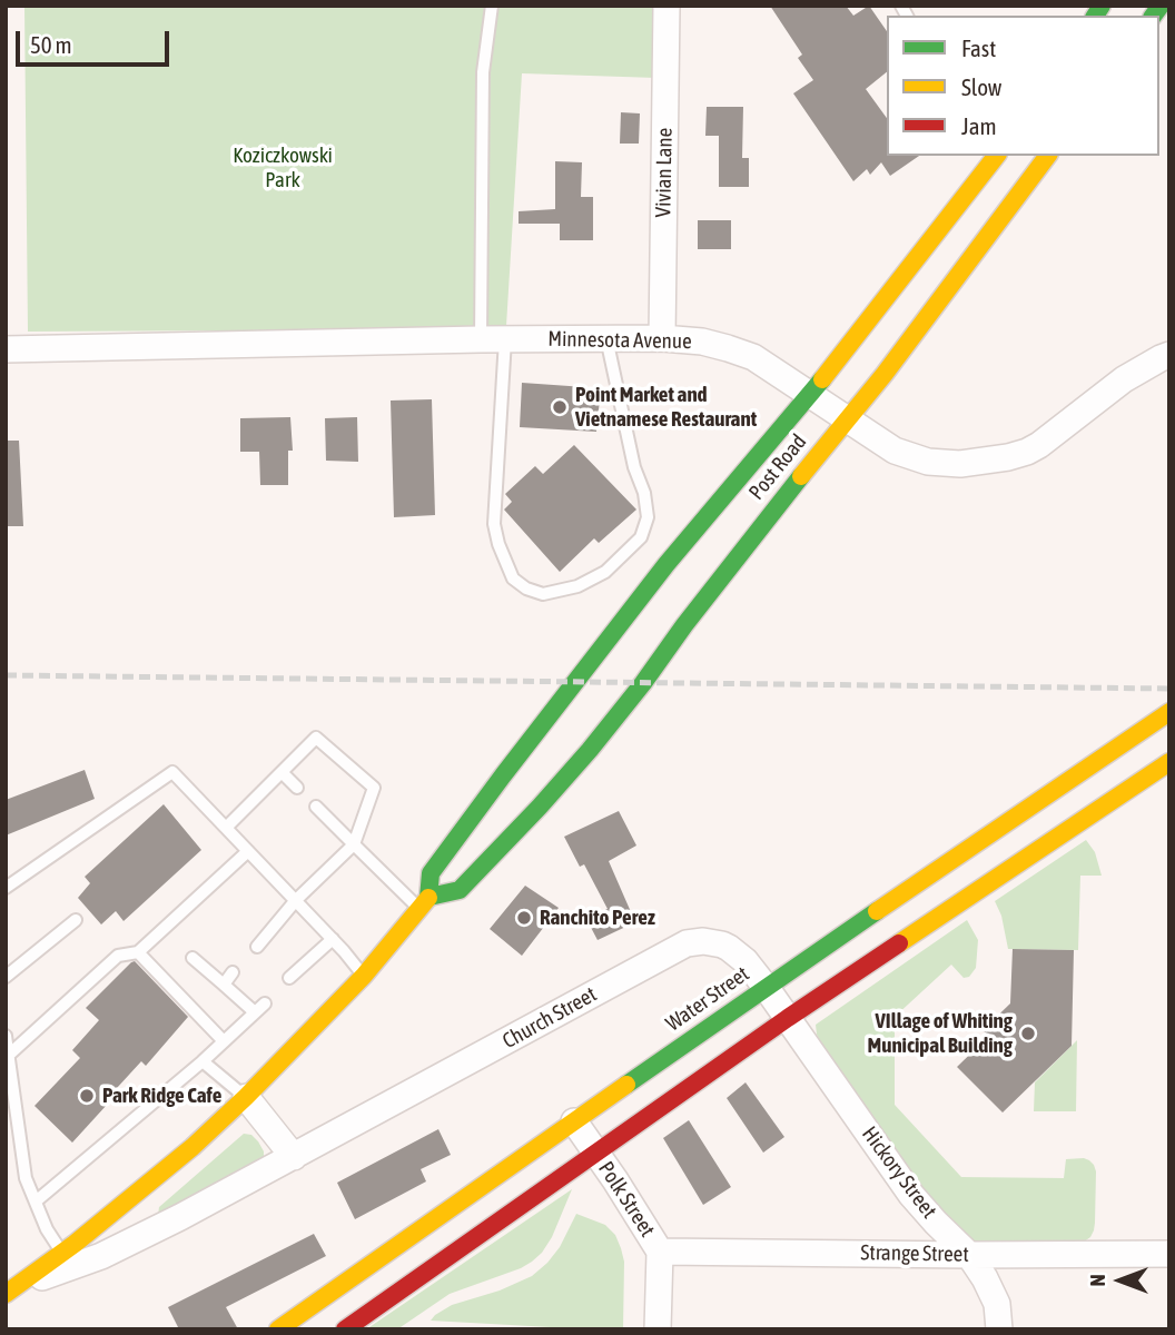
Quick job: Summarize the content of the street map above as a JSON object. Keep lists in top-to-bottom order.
{
  "streets": {
    "main road": ["Post Road", "Water Street"],
    "street": [
      "Vivian Lane",
      "Minnesota Avenue",
      "Church Street",
      "Hickory Street",
      "Polk Street",
      "Strange Street"
    ]
  },
  "crossings": [
    ["Vivian Lane", "Minnesota Avenue"],
    ["Minnesota Avenue", "Post Road"],
    ["Water Street", "Church Street"],
    ["Water Street", "Polk Street"],
    ["Church Street", "Hickory Street"],
    ["Hickory Street", "Strange Street"],
    ["Polk Street", "Strange Street"]
  ],
  "parks": ["Koziczkowski Park"],
  "places": [
    "Point Market and Vietnamese Restaurant",
    "Ranchito Perez",
    "VIllage of Whiting Municipal Building",
    "Park Ridge Cafe"
  ],
  "legend": ["Fast", "Slow", "Jam"],
  "scale_bar": "50 m",
  "north": "left"
}
